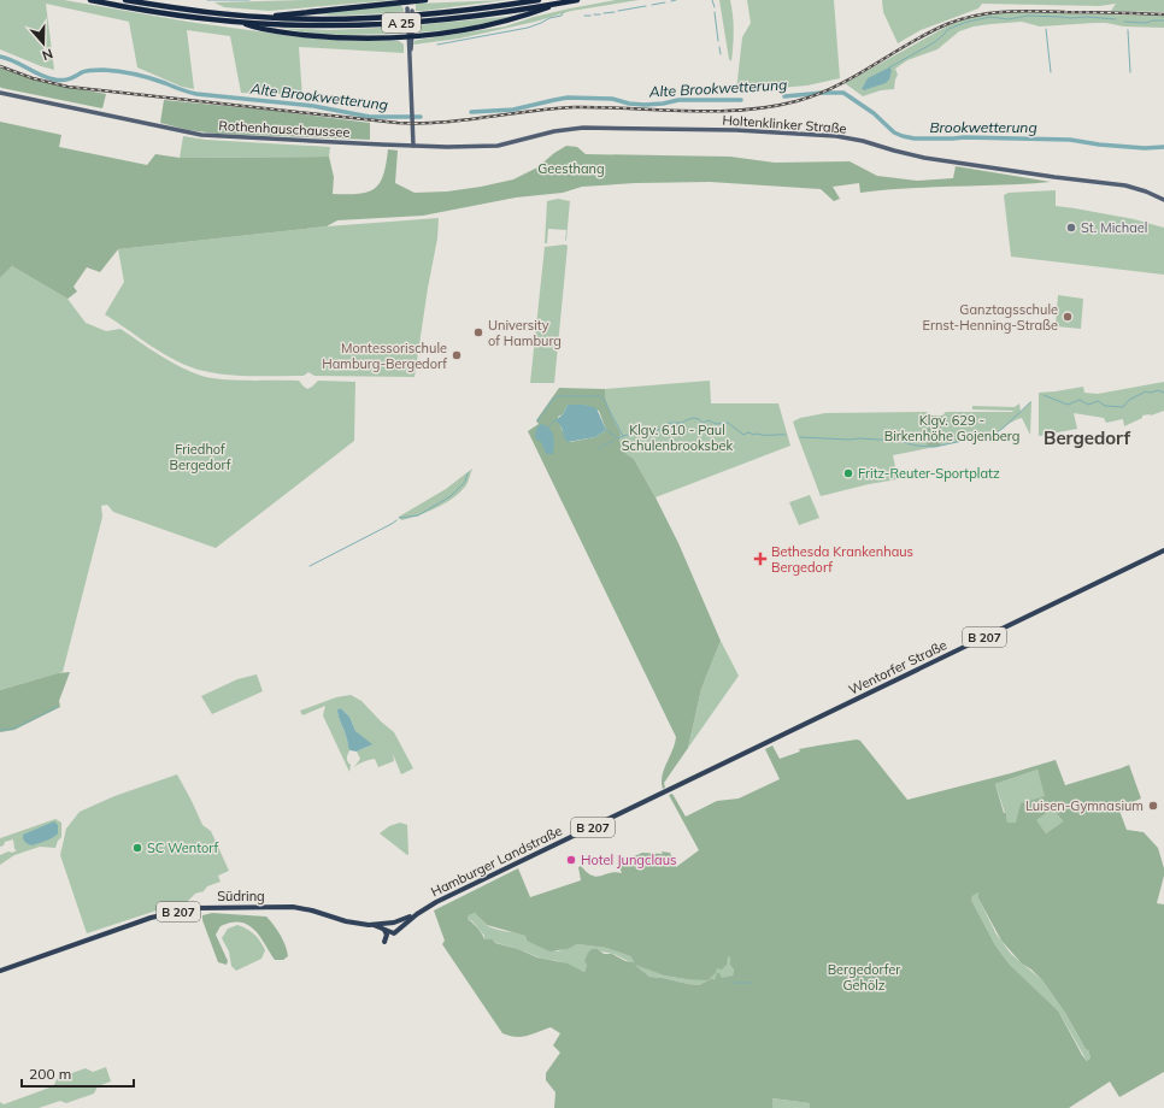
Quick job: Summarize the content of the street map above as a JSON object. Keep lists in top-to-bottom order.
{
  "streets": {
    "highway": ["A 25"],
    "main road": [
      "Holtenklinker Straße",
      "Rothenhauschaussee",
      "B 207",
      "Wentorfer Straße",
      "Hamburger Landstraße",
      "Südring"
    ]
  },
  "crossings": [
    ["Holtenklinker Straße", "Rothenhauschaussee"],
    ["Wentorfer Straße", "Hamburger Landstraße"],
    ["Hamburger Landstraße", "Südring"]
  ],
  "districts": ["Bergedorf"],
  "water": ["Alte Brookwetterung", "Brookwetterung"],
  "parks": [
    "Geesthang",
    "Klgv. 629 - Birkenhöhe Gojenberg",
    "Klgv. 610 - Paul Schulenbrooksbek",
    "Friedhof Bergedorf",
    "Bergedorfer Gehölz"
  ],
  "places": {
    "other": [
      "St. Michael",
      "Ganztagsschule Ernst-Henning-Straße",
      "University of Hamburg",
      "Montessorischule Hamburg-Bergedorf",
      "Fritz-Reuter-Sportplatz",
      "Luisen-Gymnasium",
      "SC Wentorf",
      "Hotel Jungclaus"
    ],
    "health": ["Bethesda Krankenhaus Bergedorf"]
  },
  "scale_bar": "200 m",
  "north": "bottom"
}
